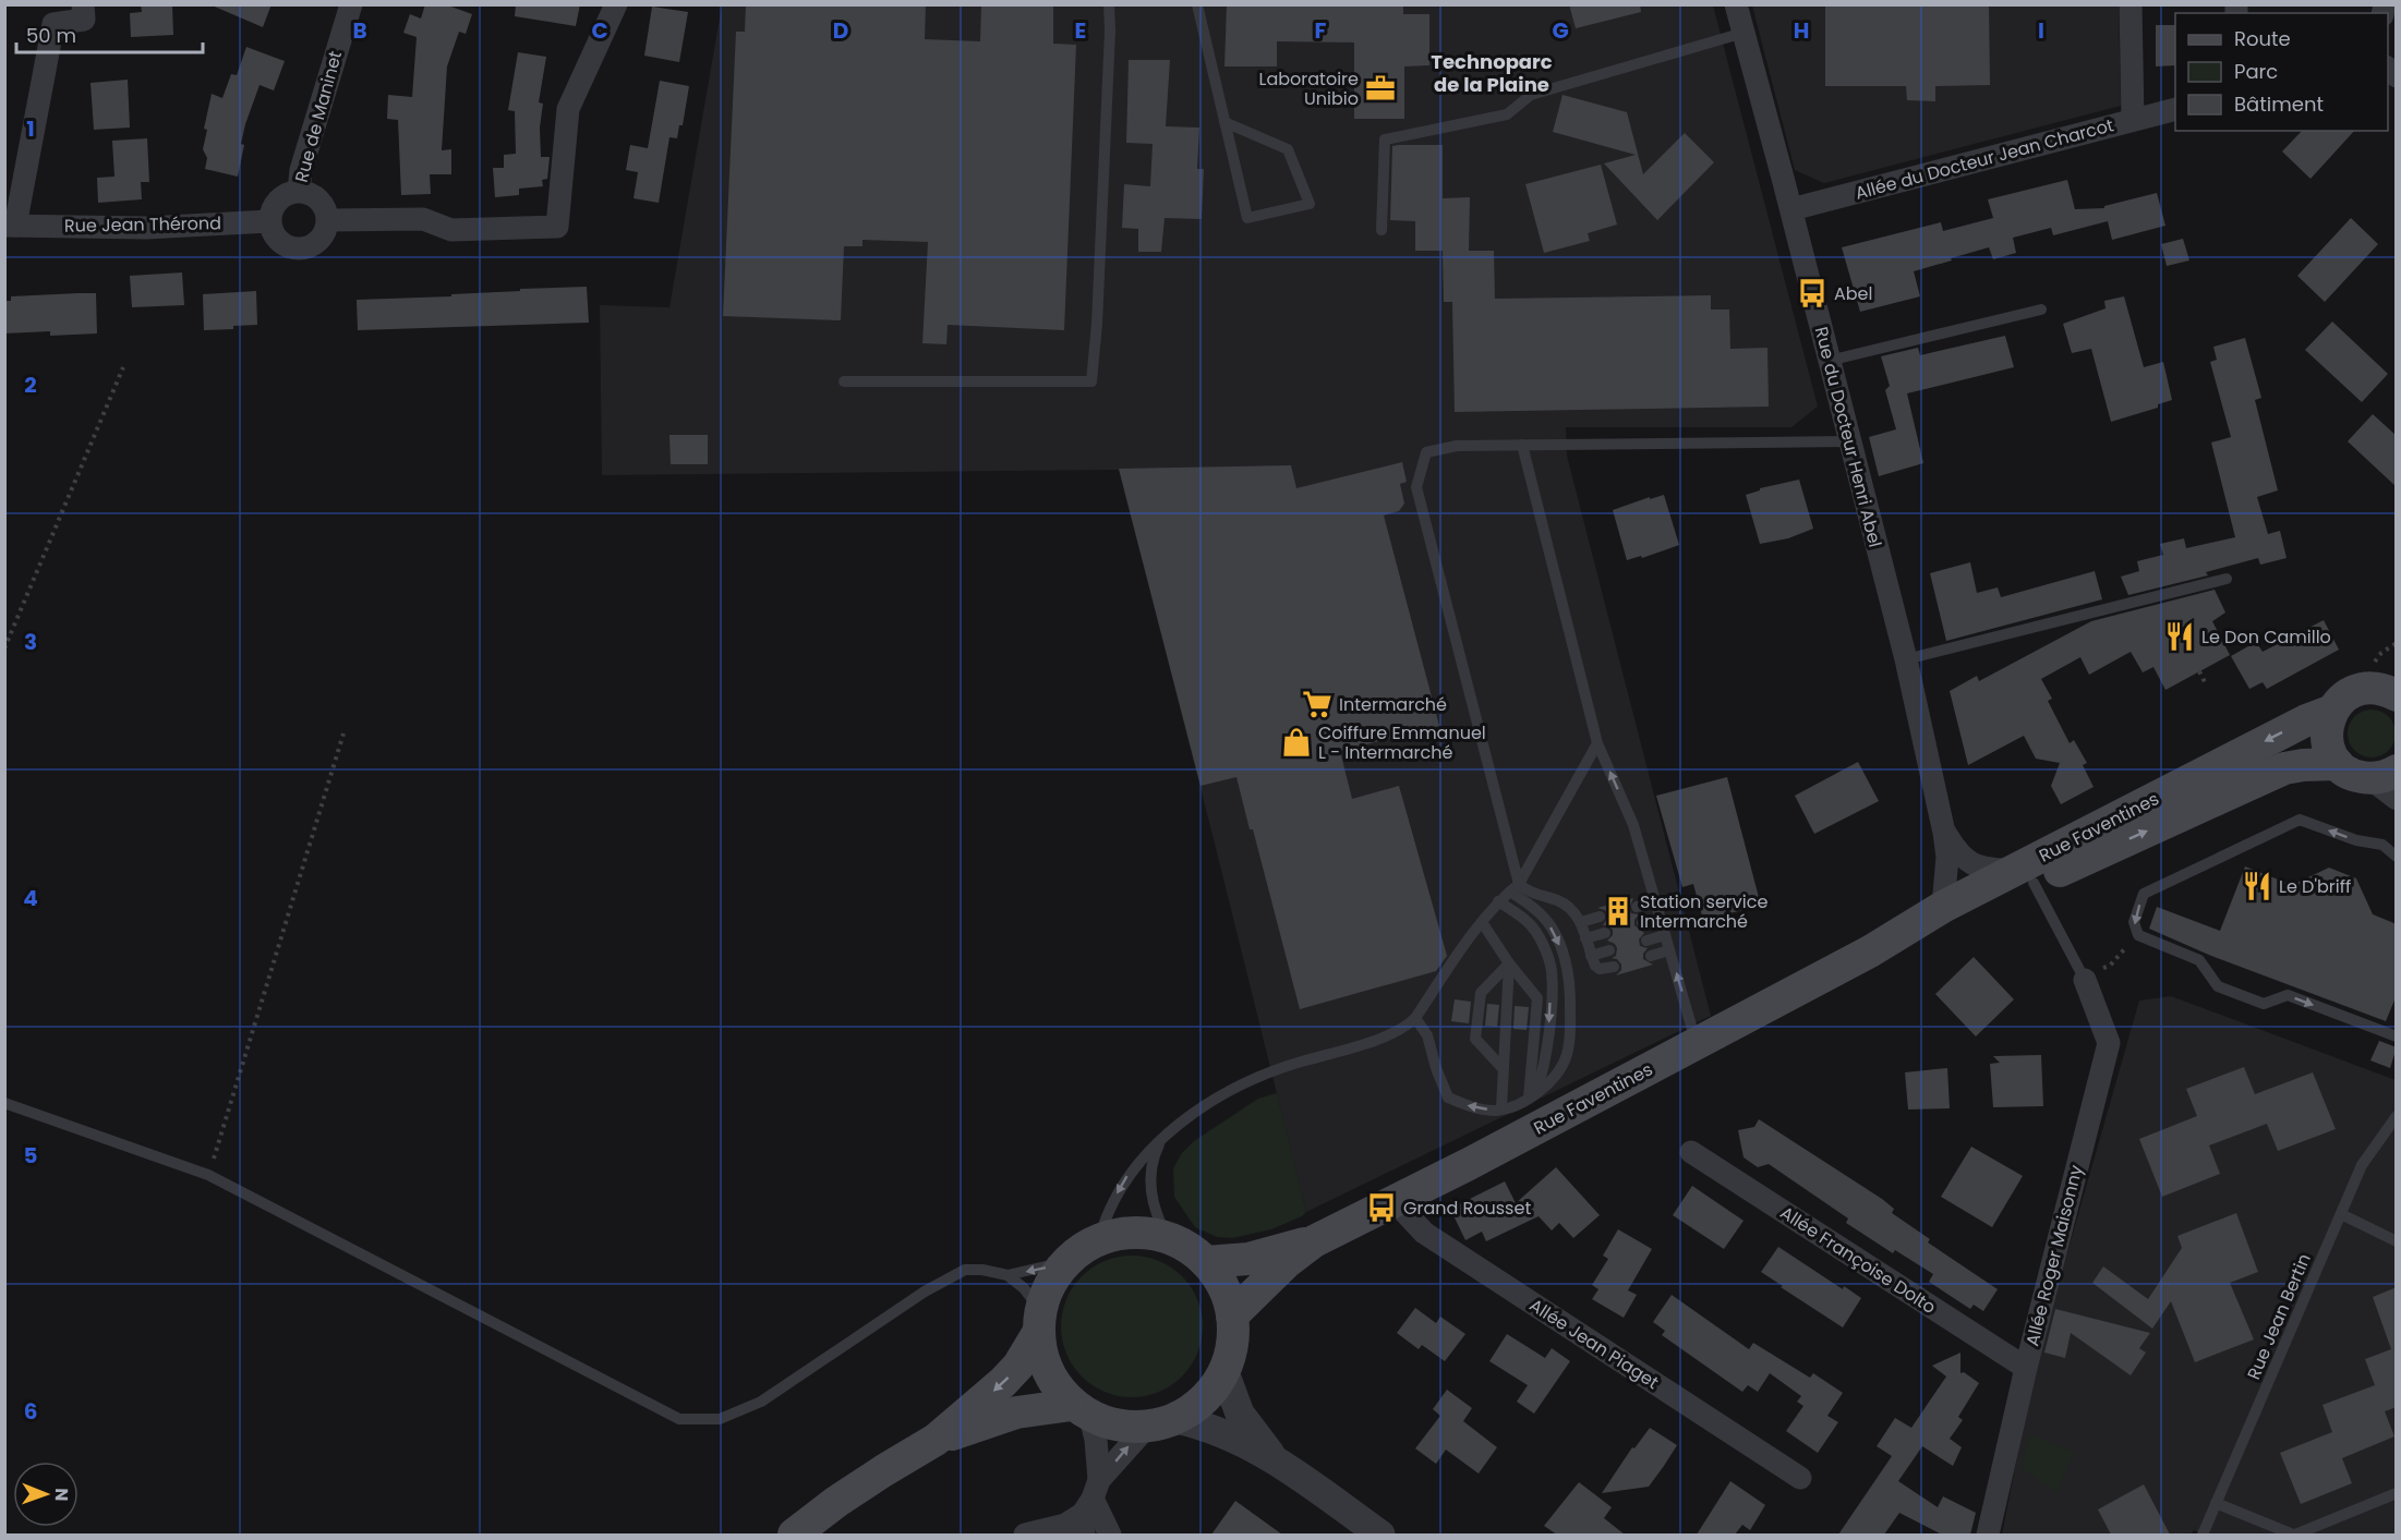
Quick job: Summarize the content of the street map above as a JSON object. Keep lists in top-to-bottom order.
{
  "streets": {
    "main road": ["Rue Faventines"],
    "street": [
      "Rue de Maninet",
      "Allée du Docteur Jean Charcot",
      "Rue Jean Thérond",
      "Rue du Docteur Henri Abel",
      "Allée Roger Maisonny",
      "Allée Françoise Dolto",
      "Allée Jean Piaget"
    ],
    "lane": ["Rue Jean Bertin"]
  },
  "crossings": [
    ["Rue de Maninet", "Rue Jean Thérond"],
    ["Allée du Docteur Jean Charcot", "Rue du Docteur Henri Abel"],
    ["Rue du Docteur Henri Abel", "Rue Faventines"],
    ["Rue Faventines", "Allée Jean Piaget"],
    ["Allée Roger Maisonny", "Allée Françoise Dolto"]
  ],
  "districts": ["Technoparc de la Plaine"],
  "places": {
    "office": ["Laboratoire Unibio"],
    "bus stop": ["Abel", "Grand Rousset"],
    "restaurant": ["Le Don Camillo", "Le D'briff"],
    "supermarket": ["Intermarché"],
    "shop": ["Coiffure Emmanuel L - Intermarché"],
    "building": ["Station service Intermarché"]
  },
  "legend": ["Route", "Parc", "Bâtiment"],
  "scale_bar": "50 m",
  "north": "right",
  "grid": {
    "columns": [
      "B",
      "C",
      "D",
      "E",
      "F",
      "G",
      "H",
      "I"
    ],
    "rows": [
      "1",
      "2",
      "3",
      "4",
      "5",
      "6"
    ]
  }
}
